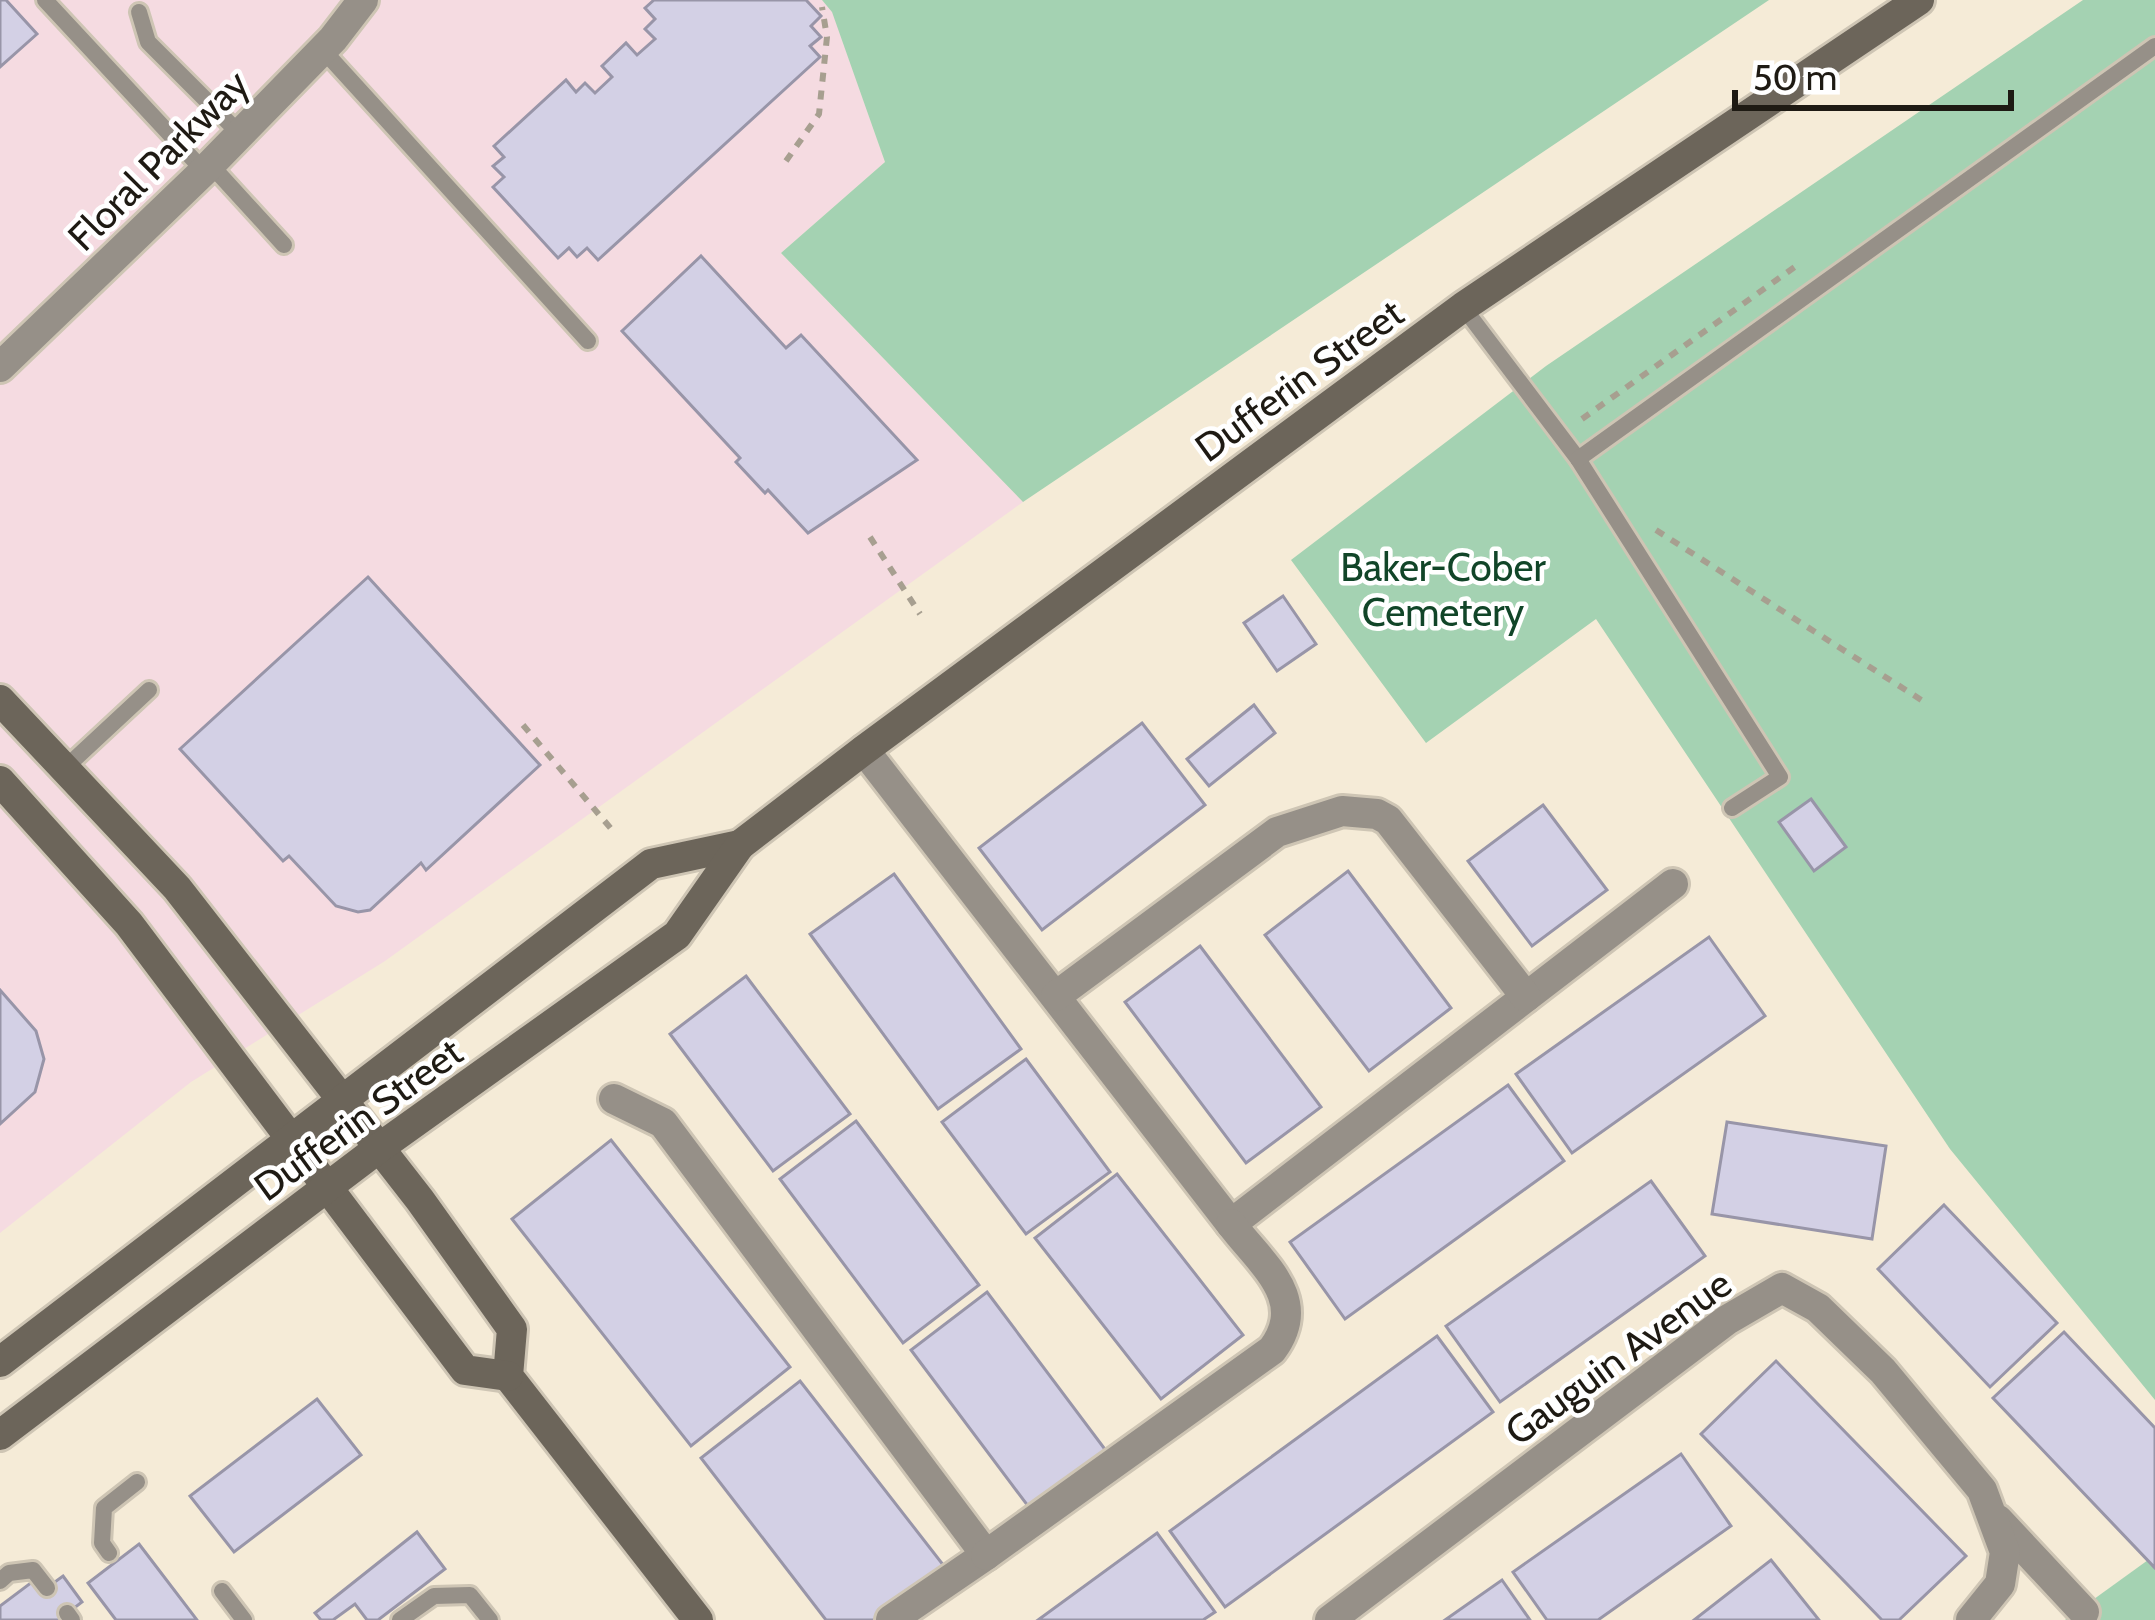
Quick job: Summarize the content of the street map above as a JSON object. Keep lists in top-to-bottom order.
{
  "streets": {
    "main road": ["Dufferin Street"],
    "street": ["Floral Parkway", "Gauguin Avenue"]
  },
  "parks": ["Baker-Cober Cemetery"],
  "scale_bar": "50 m"
}
